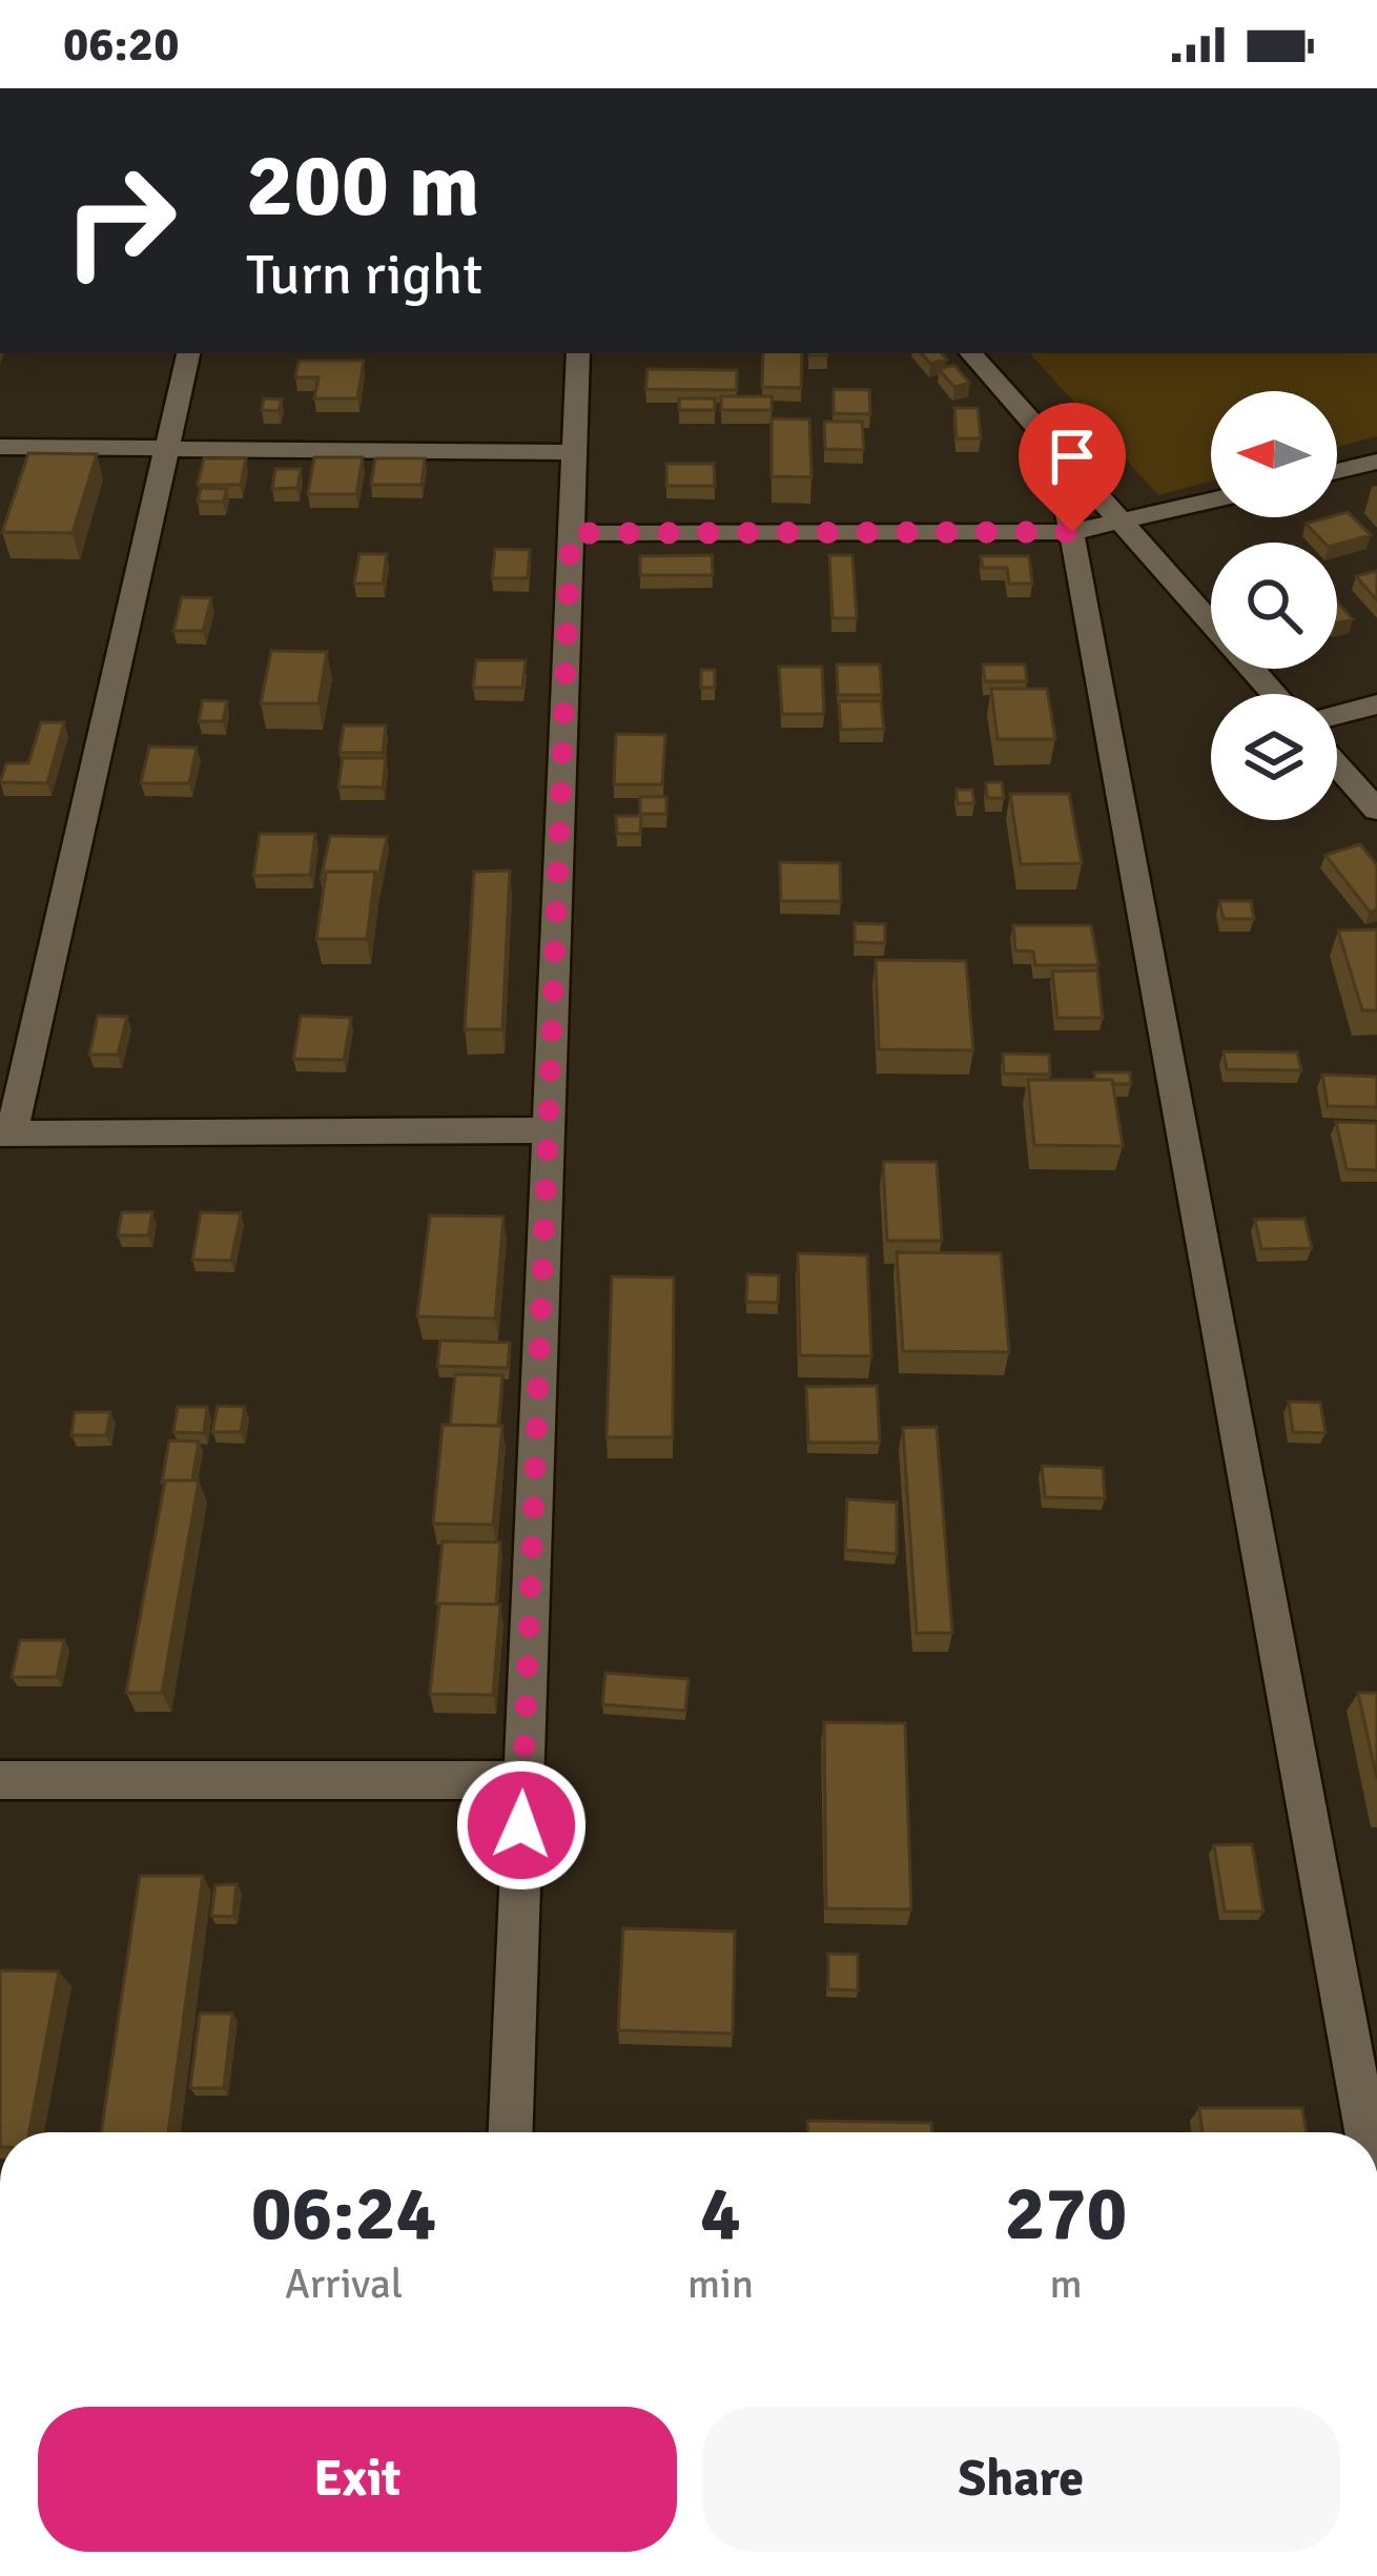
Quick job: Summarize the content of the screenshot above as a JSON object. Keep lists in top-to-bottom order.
{
  "north": "left",
  "page": {
    "status": "06:20",
    "turn": ["200 m", "Turn right"],
    "eta": [
      "06:24",
      "Arrival",
      "4",
      "min",
      "270",
      "m"
    ],
    "buttons": ["Exit", "Share"]
  }
}
